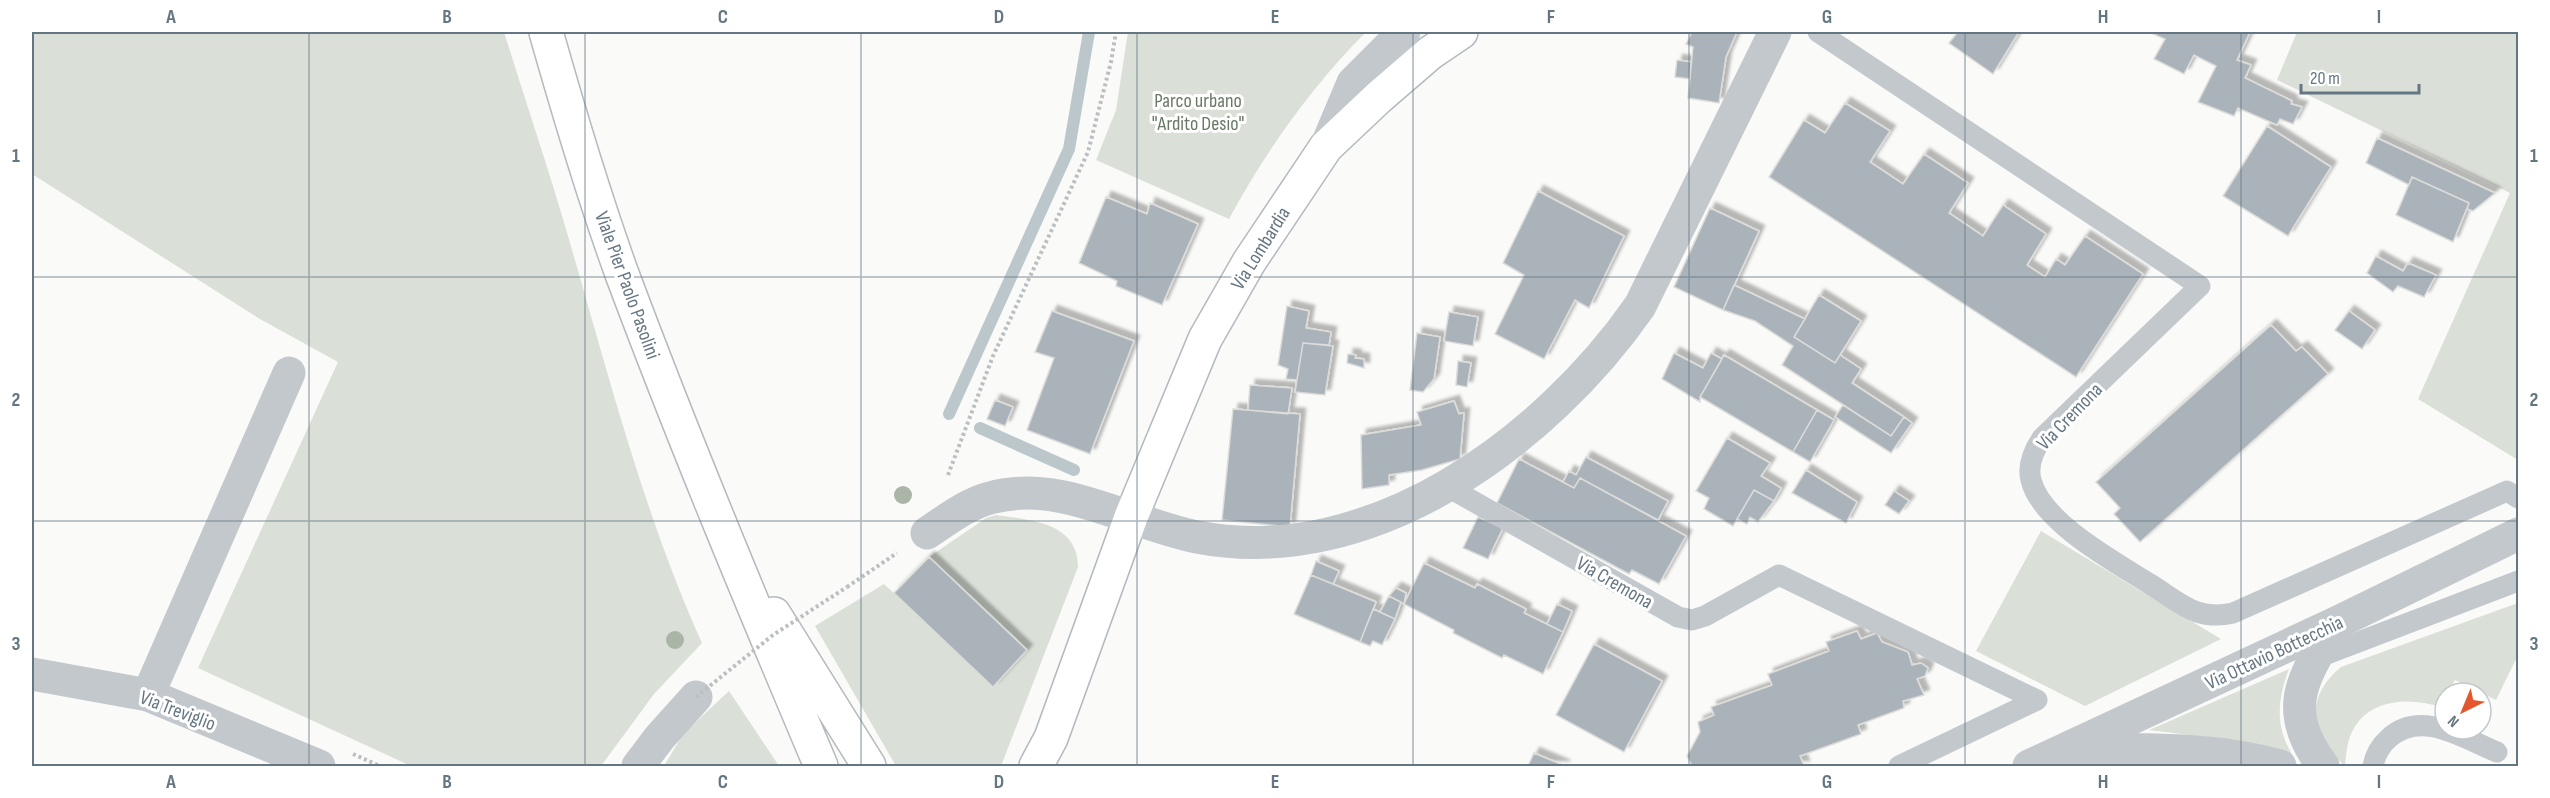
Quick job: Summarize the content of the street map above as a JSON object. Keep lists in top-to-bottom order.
{
  "streets": {
    "main road": ["Via Lombardia", "Viale Pier Paolo Pasolini"],
    "street": ["Via Ottavio Bottecchia", "Via Treviglio"],
    "lane": ["Via Cremona"]
  },
  "parks": ["Parco urbano \"Ardito Desio\""],
  "scale_bar": "20 m",
  "north": "bottom left",
  "grid": {
    "columns": [
      "A",
      "B",
      "C",
      "D",
      "E",
      "F",
      "G",
      "H",
      "I"
    ],
    "rows": ["1", "2", "3"]
  }
}
